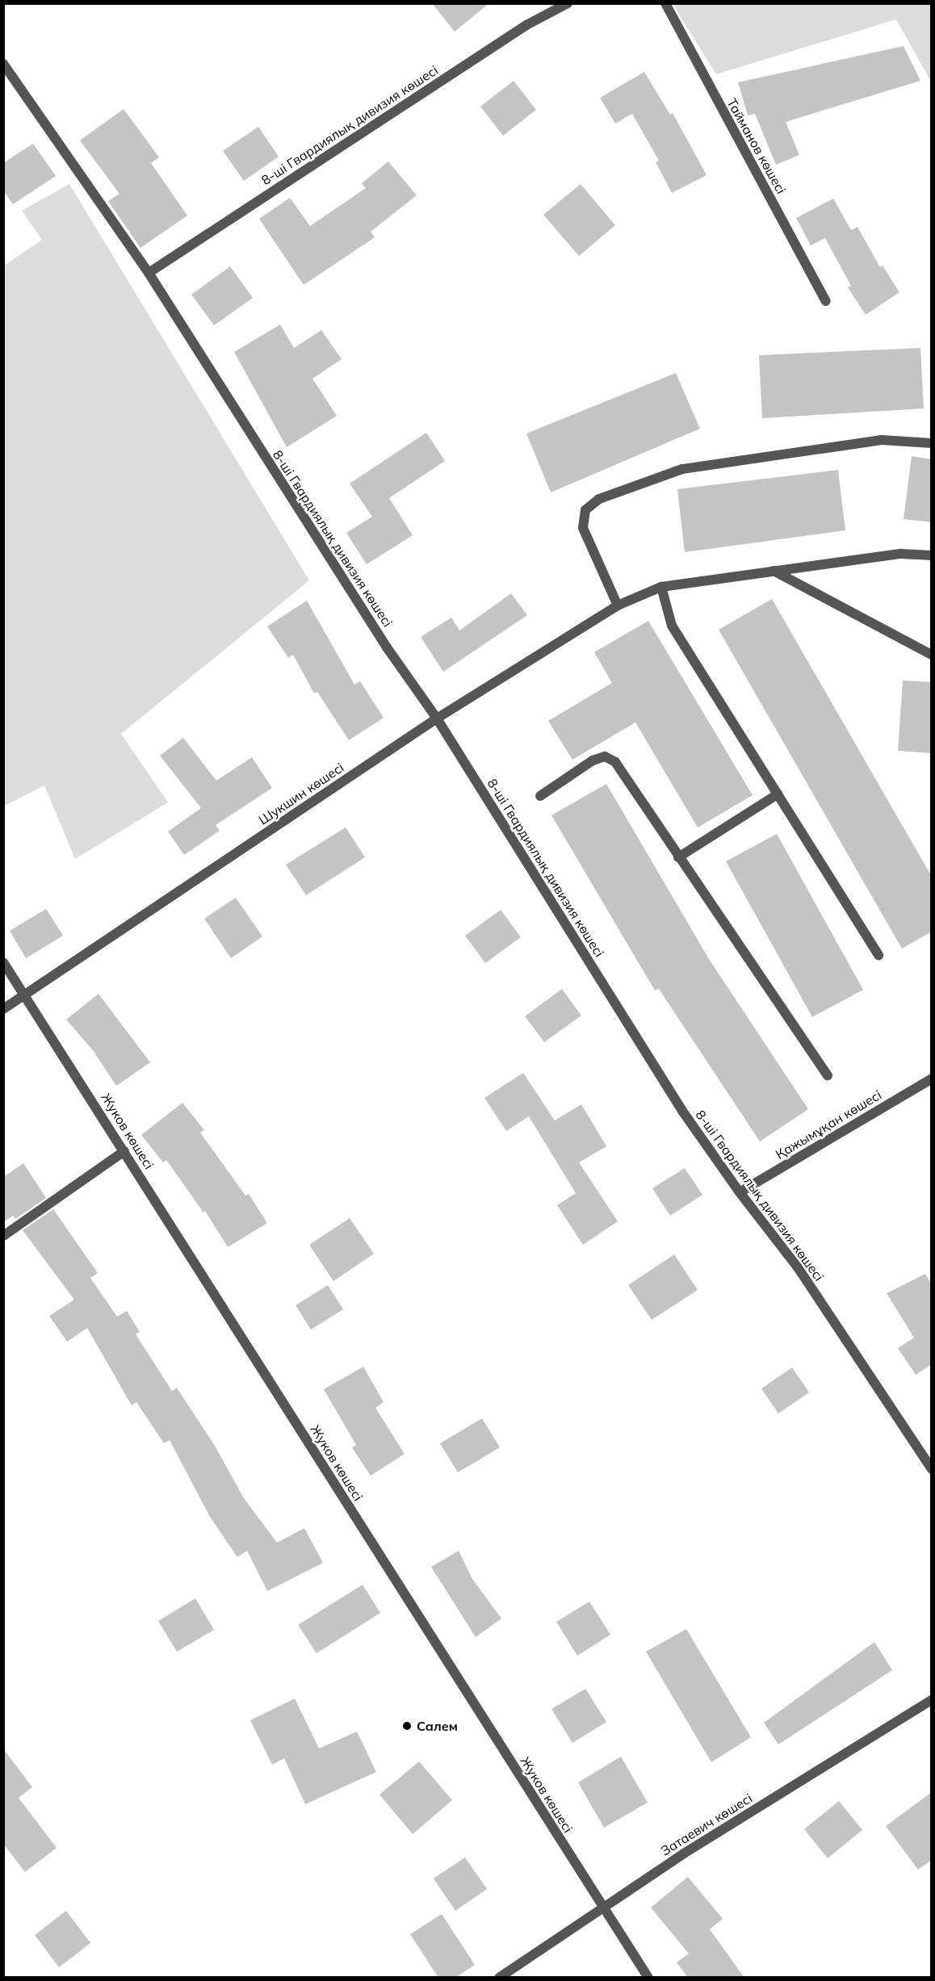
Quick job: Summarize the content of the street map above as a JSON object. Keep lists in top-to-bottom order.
{
  "streets": {
    "street": [
      "8-ші Гвардиялық дивизия көшесі",
      "Тайманов көшесі",
      "Шукшин көшесі",
      "Қажымұқан көшесі",
      "Жуков көшесі",
      "Затаевич көшесі"
    ]
  },
  "crossings": [
    ["8-ші Гвардиялық дивизия көшесі", "Шукшин көшесі"],
    ["8-ші Гвардиялық дивизия көшесі", "Қажымұқан көшесі"],
    ["Шукшин көшесі", "Жуков көшесі"],
    ["Жуков көшесі", "Затаевич көшесі"]
  ],
  "places": ["Салем"]
}
